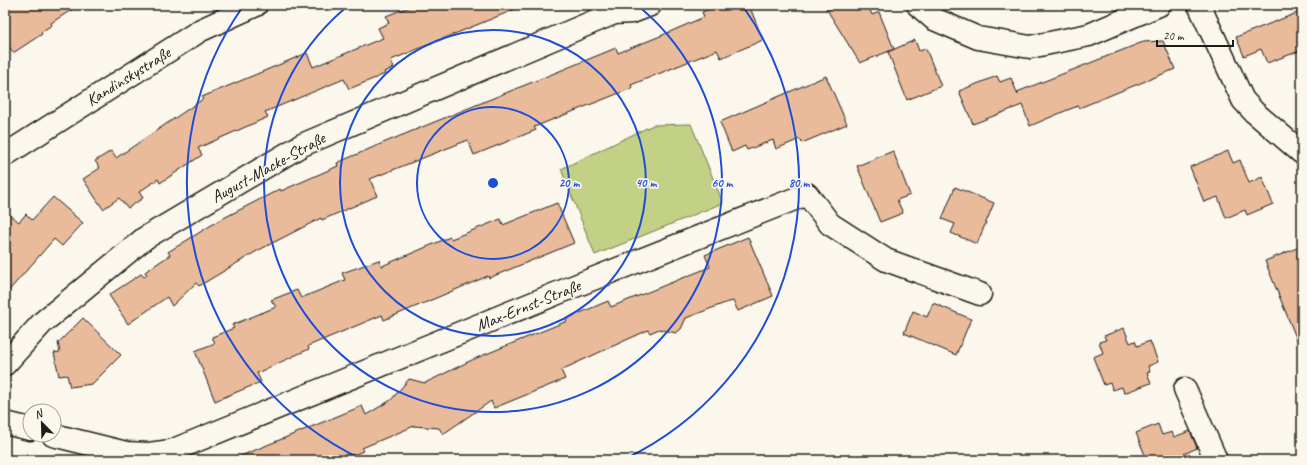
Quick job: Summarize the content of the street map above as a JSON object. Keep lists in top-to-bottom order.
{
  "streets": {
    "street": ["Kandinskystraße", "August-Macke-Straße", "Max-Ernst-Straße"]
  },
  "scale_bar": "20 m",
  "north": "top left",
  "rings": [
    "20 m",
    "40 m",
    "60 m",
    "80 m"
  ]
}
